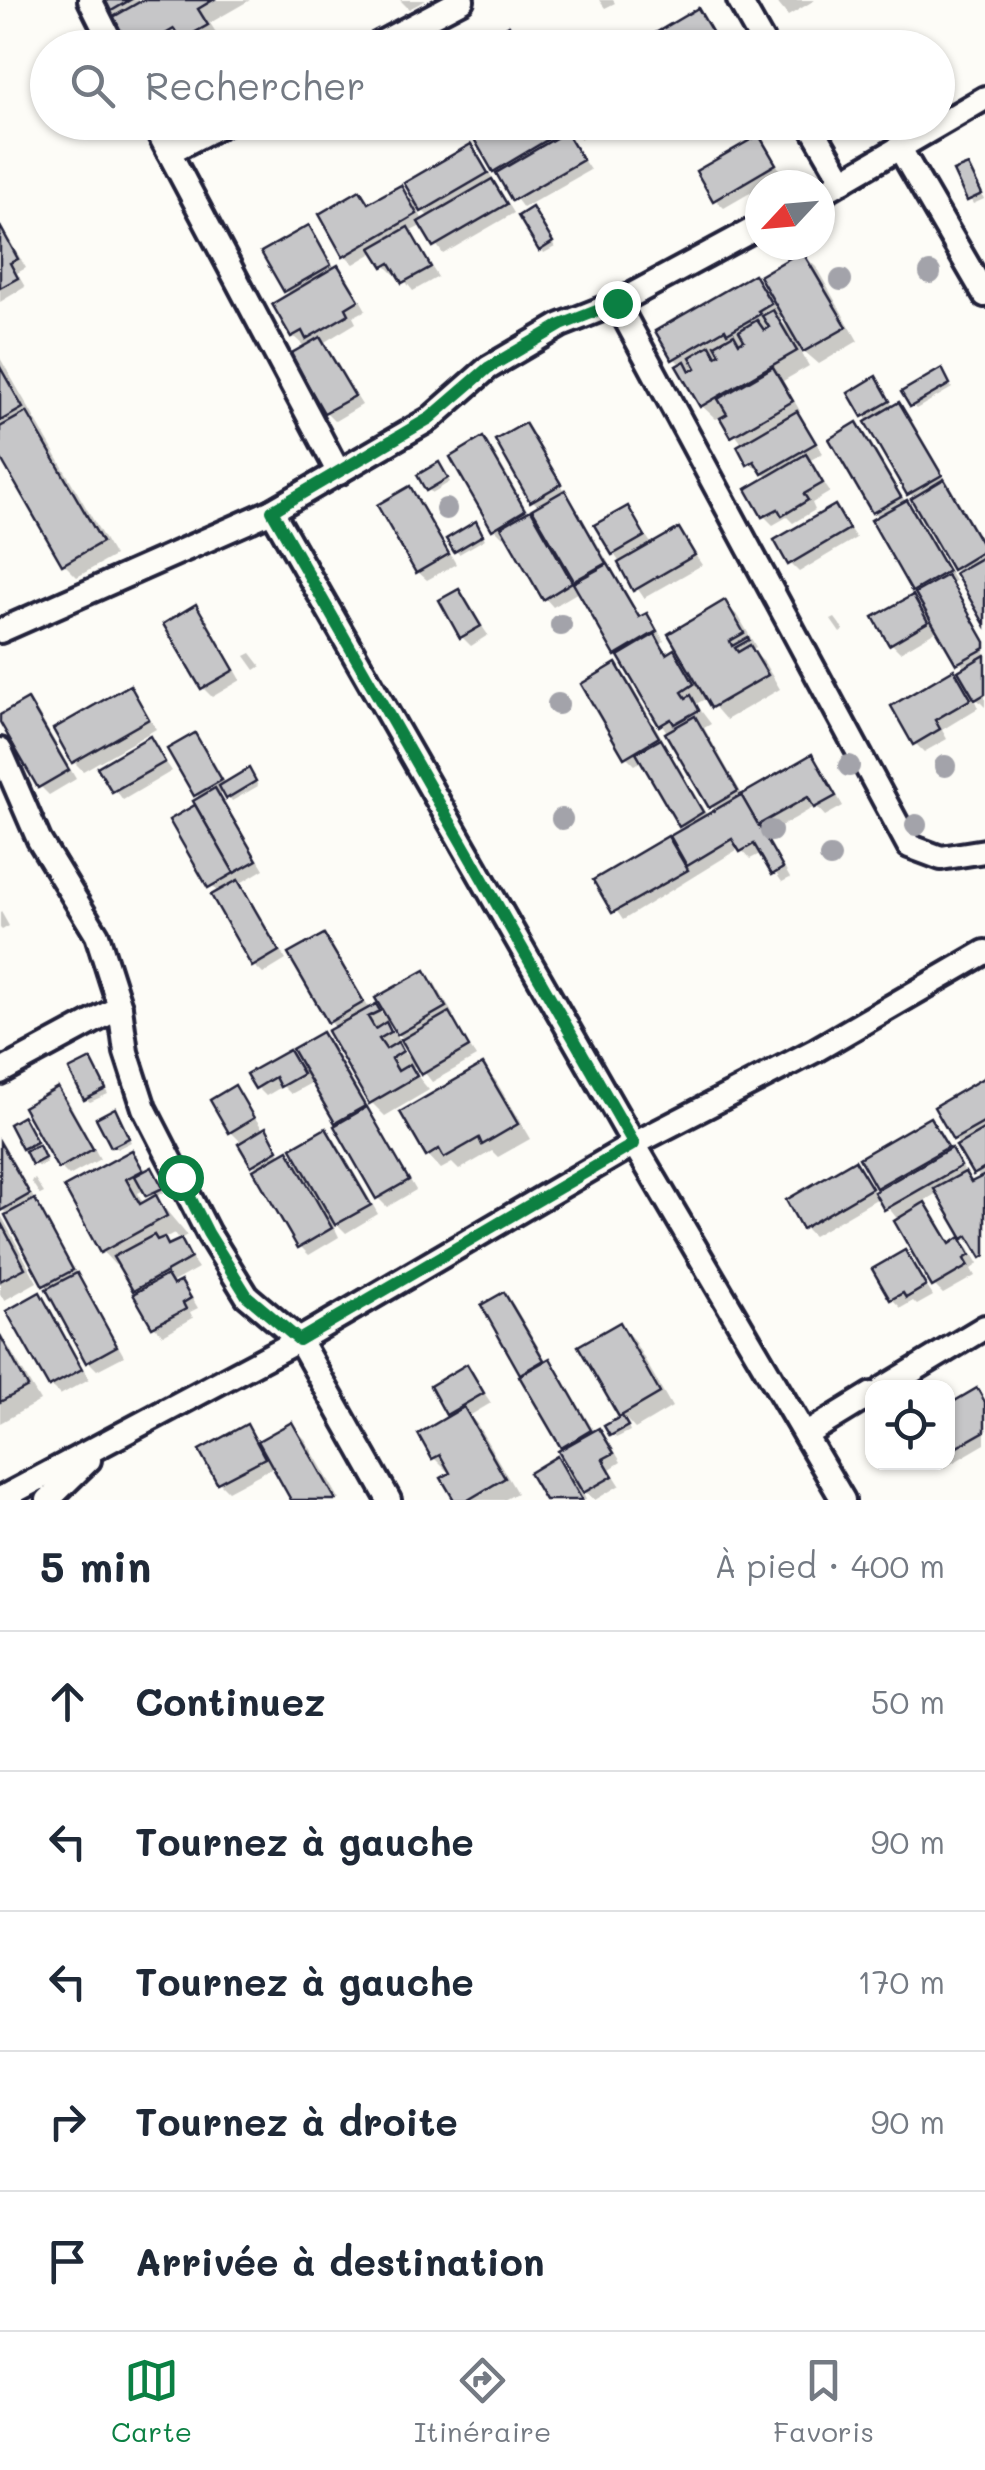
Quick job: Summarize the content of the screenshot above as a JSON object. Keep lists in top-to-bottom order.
{
  "north": "bottom left",
  "page": {
    "search": "Rechercher",
    "heading": ["5 min", "À pied · 400 m"],
    "list": [
      ["Continuez", "50 m"],
      ["Tournez à gauche", "90 m"],
      ["Tournez à gauche", "170 m"],
      ["Tournez à droite", "90 m"],
      "Arrivée à destination"
    ],
    "nav": ["Carte", "Itinéraire", "Favoris"]
  }
}
